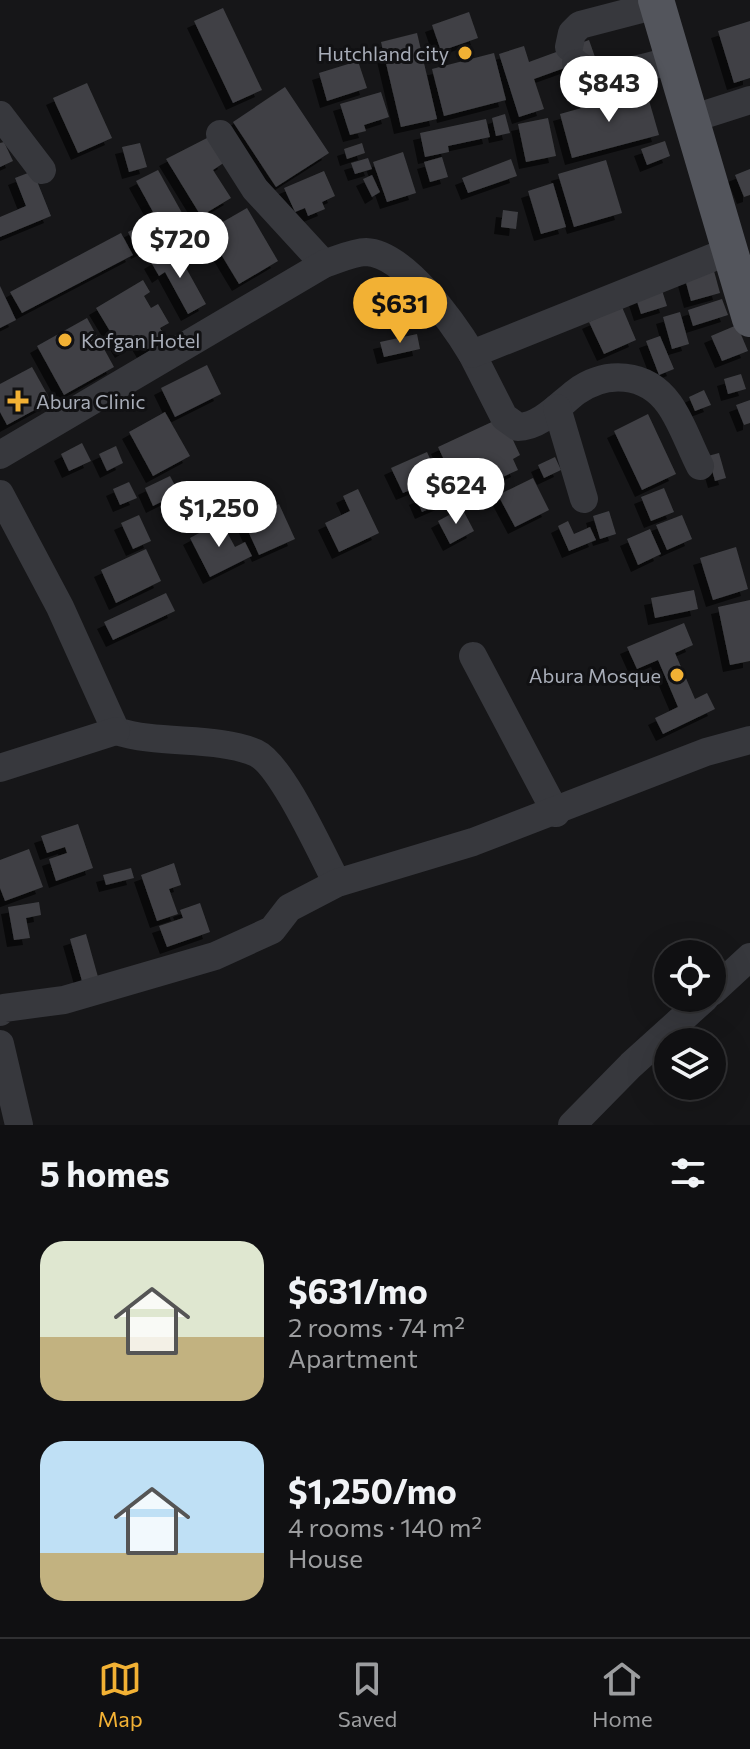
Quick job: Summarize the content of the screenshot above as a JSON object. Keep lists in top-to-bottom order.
{
  "places": {
    "other": ["Hutchland city", "Kofgan Hotel", "Abura Mosque"],
    "health": ["Abura Clinic"]
  },
  "page": {
    "price": [
      "$843",
      "$720",
      "$631",
      "$624",
      "$1,250"
    ],
    "heading": "5 homes",
    "list": [
      {
        "name": "$631/mo",
        "note": "2 rooms · 74 m² · Apartment"
      },
      {
        "name": "$1,250/mo",
        "note": "4 rooms · 140 m² · House"
      }
    ],
    "tabs": ["Map", "Saved", "Home"]
  }
}
